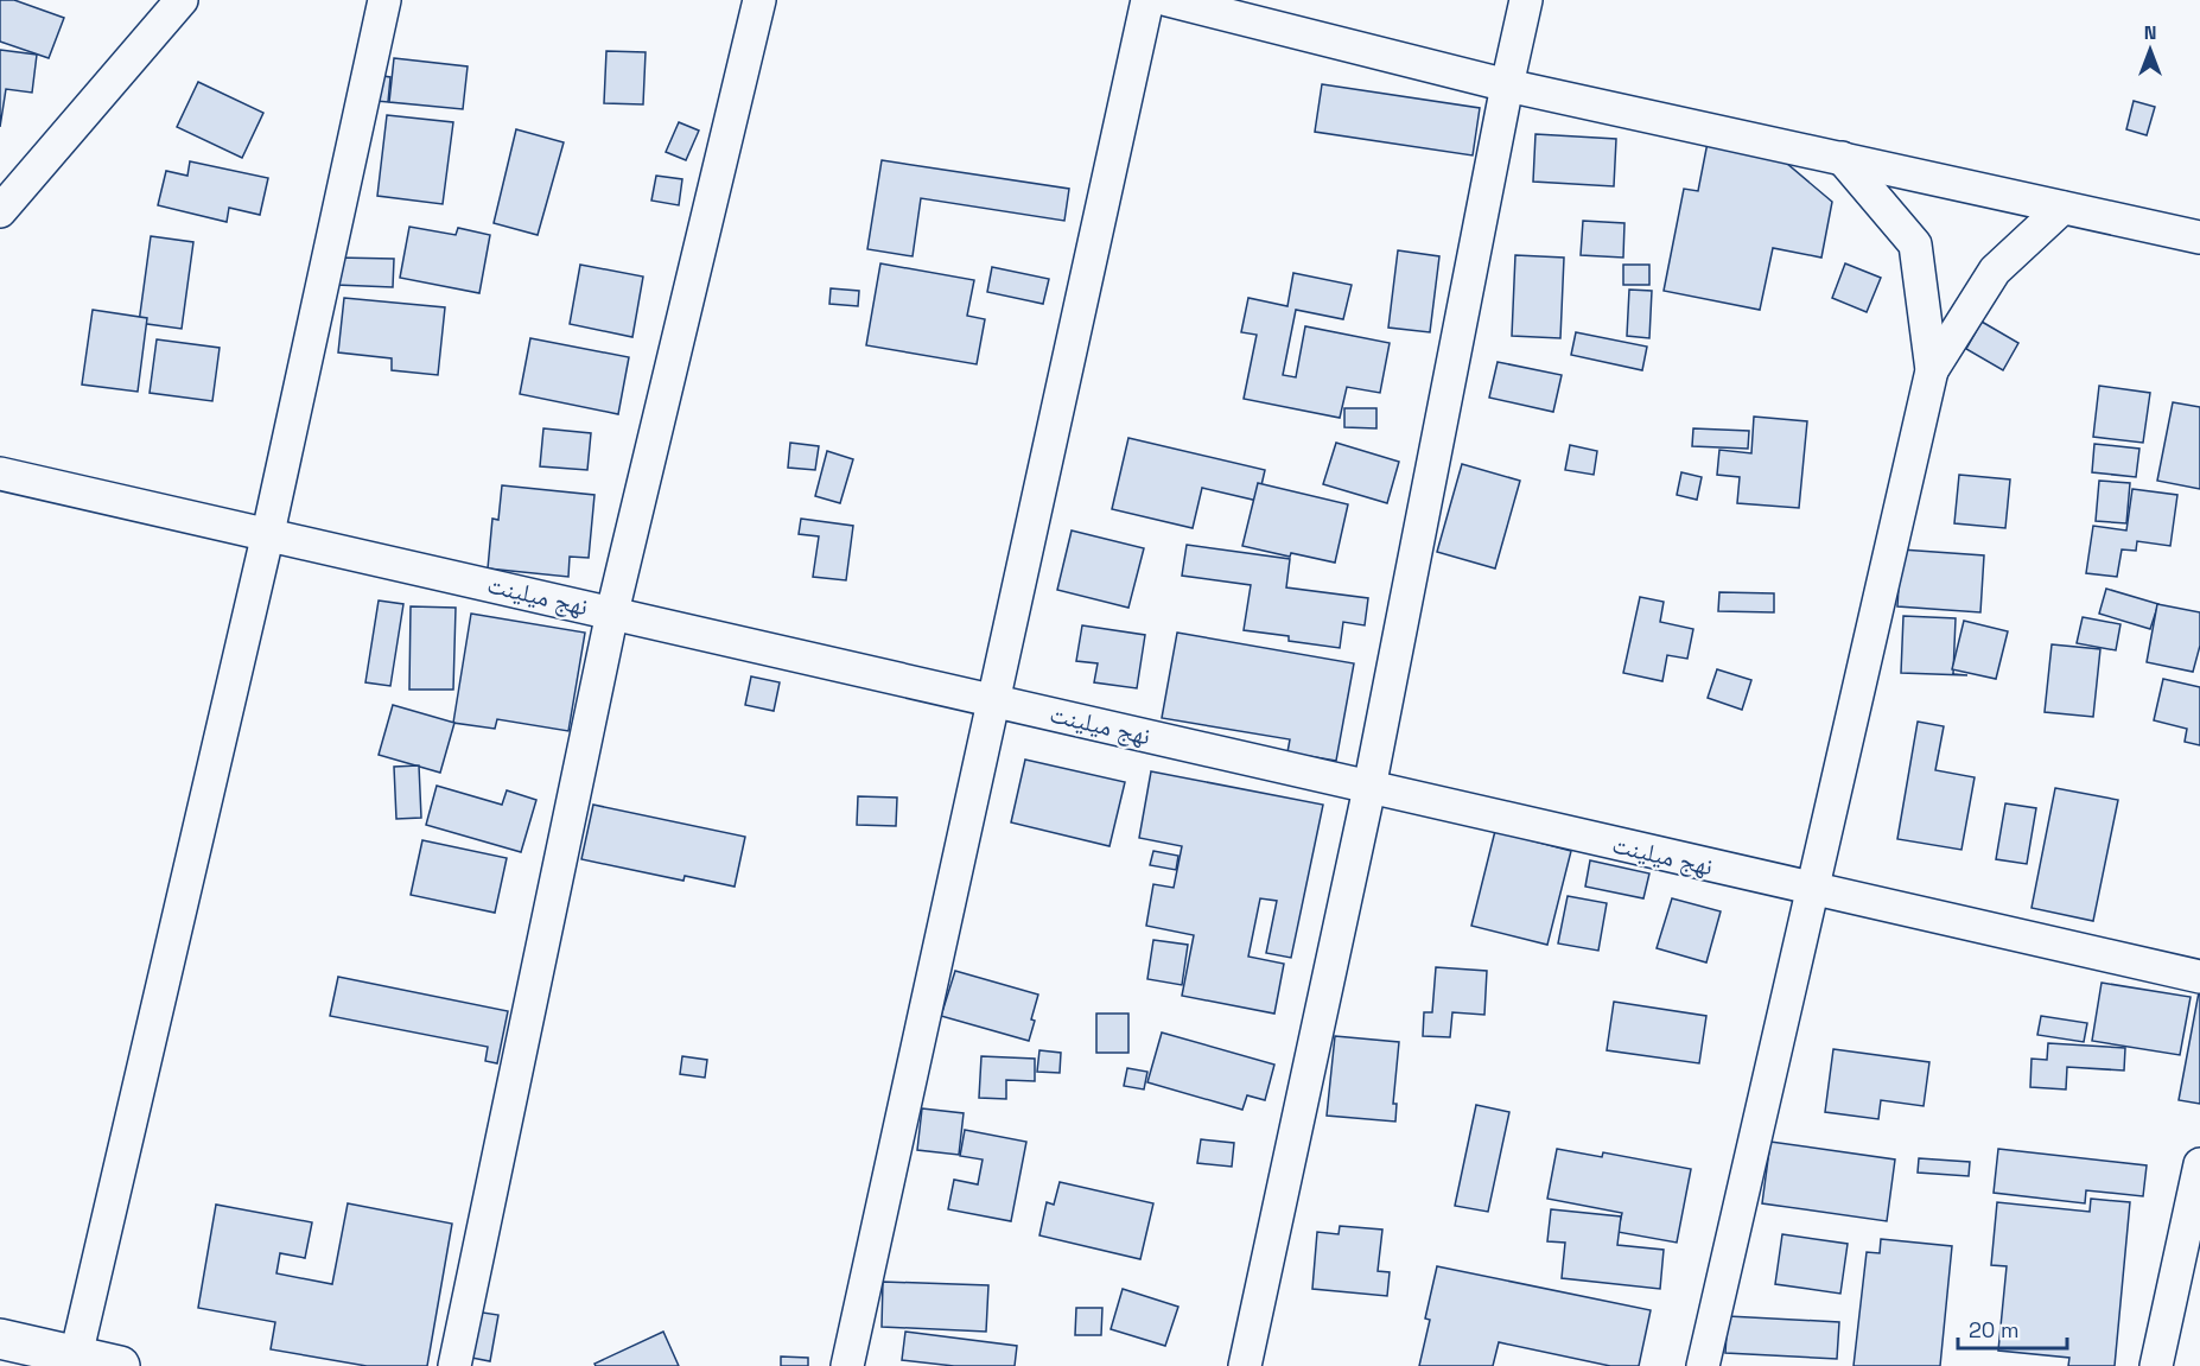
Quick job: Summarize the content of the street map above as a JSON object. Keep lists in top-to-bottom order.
{
  "streets": {
    "street": ["نهج ميلينت"]
  },
  "scale_bar": "20 m",
  "north": "top"
}
